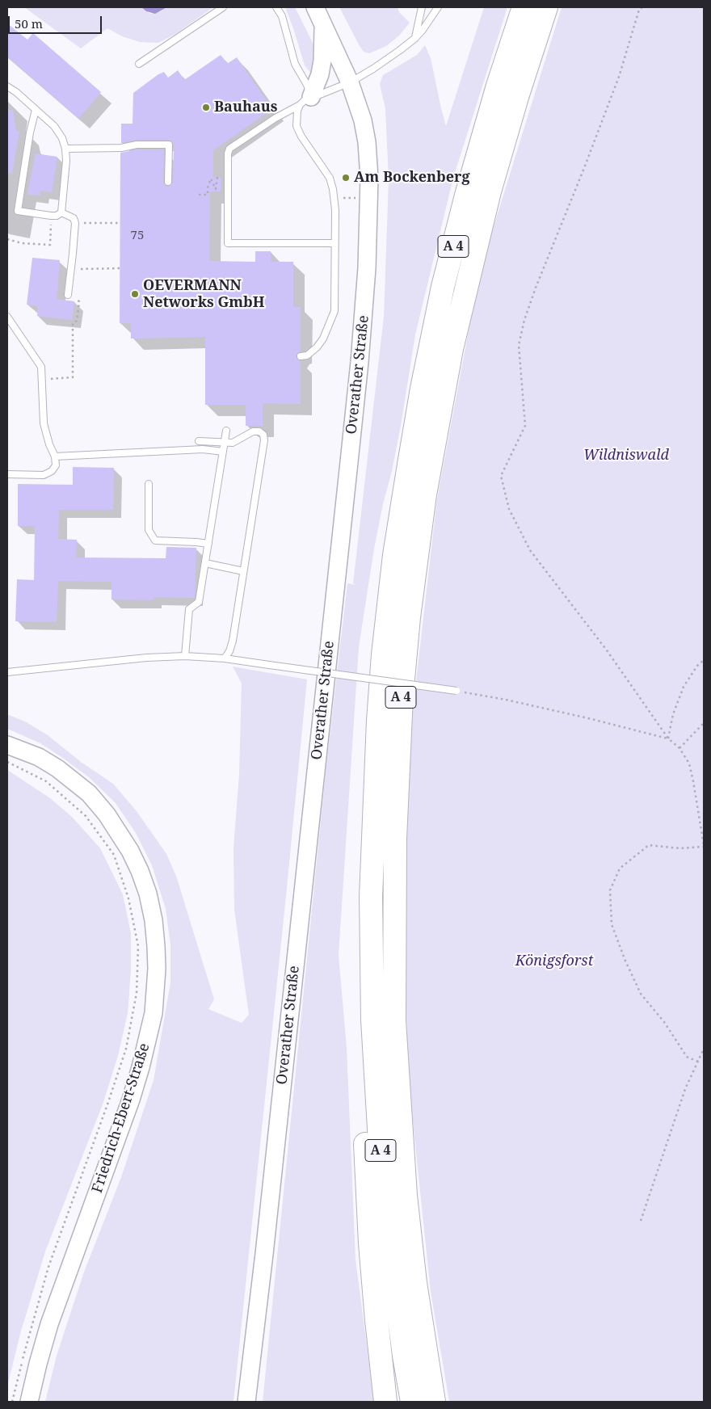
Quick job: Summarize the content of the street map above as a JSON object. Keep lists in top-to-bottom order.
{
  "streets": {
    "highway": ["A 4"],
    "main road": ["Overather Straße", "Friedrich-Ebert-Straße"]
  },
  "parks": ["Wildniswald", "Königsforst"],
  "places": ["Bauhaus", "Am Bockenberg", "OEVERMANN Networks GmbH"],
  "house_numbers": ["75"],
  "scale_bar": "50 m"
}
